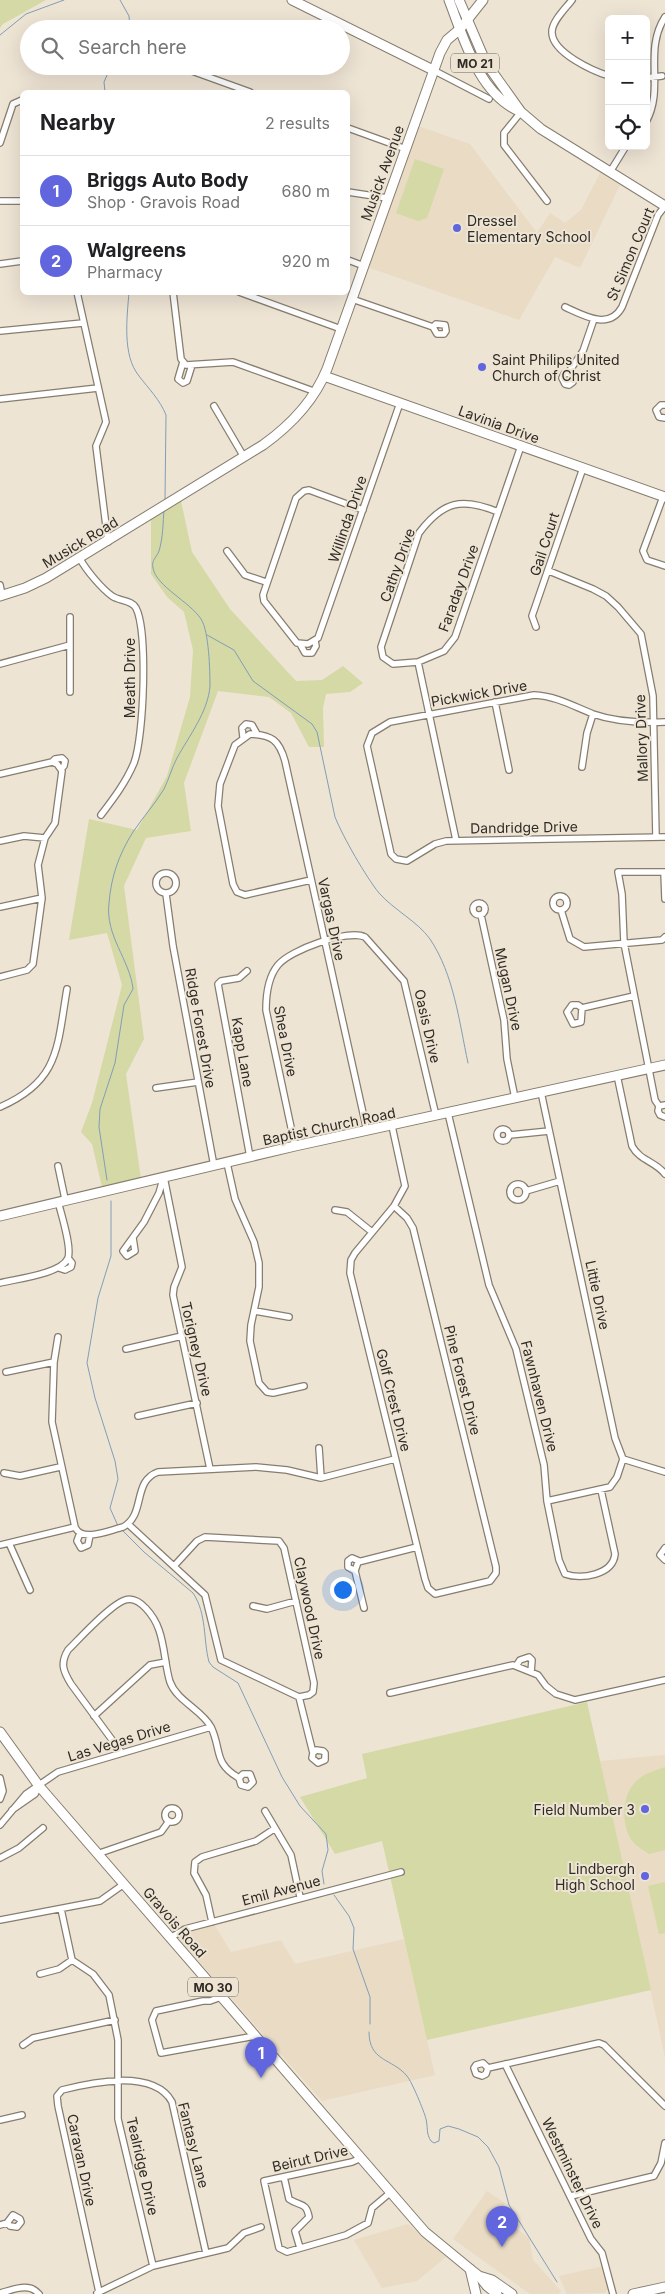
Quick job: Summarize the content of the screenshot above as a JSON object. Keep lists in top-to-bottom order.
{
  "streets": {
    "street": [
      "MO 21",
      "Musick Avenue",
      "St Simon Court",
      "Lavinia Drive",
      "Willinda Drive",
      "Musick Road",
      "Gail Court",
      "Cathy Drive",
      "Faraday Drive",
      "Meath Drive",
      "Pickwick Drive",
      "Mallory Drive",
      "Dandridge Drive",
      "Vargas Drive",
      "Mugan Drive",
      "Oasis Drive",
      "Ridge Forest Drive",
      "Shea Drive",
      "Kapp Lane",
      "Baptist Church Road",
      "Littie Drive",
      "Torigney Drive",
      "Pine Forest Drive",
      "Fawnhaven Drive",
      "Golf Crest Drive",
      "Claywood Drive",
      "Las Vegas Drive",
      "Emil Avenue",
      "Gravois Road",
      "MO 30",
      "Fantasy Lane",
      "Beirut Drive",
      "Caravan Drive",
      "Tealridge Drive",
      "Westminster Drive"
    ]
  },
  "crossings": [
    ["MO 21", "Musick Avenue"],
    ["MO 21", "St Simon Court"],
    ["Musick Avenue", "Lavinia Drive"],
    ["Musick Avenue", "Musick Road"],
    ["Lavinia Drive", "Willinda Drive"],
    ["Lavinia Drive", "Gail Court"],
    ["Lavinia Drive", "Faraday Drive"],
    ["Musick Road", "Meath Drive"],
    ["Gail Court", "Mallory Drive"],
    ["Cathy Drive", "Faraday Drive"],
    ["Pickwick Drive", "Mallory Drive"],
    ["Pickwick Drive", "Dandridge Drive"],
    ["Mallory Drive", "Dandridge Drive"],
    ["Vargas Drive", "Oasis Drive"],
    ["Vargas Drive", "Shea Drive"],
    ["Vargas Drive", "Baptist Church Road"],
    ["Mugan Drive", "Baptist Church Road"],
    ["Oasis Drive", "Shea Drive"],
    ["Oasis Drive", "Baptist Church Road"],
    ["Ridge Forest Drive", "Baptist Church Road"],
    ["Shea Drive", "Baptist Church Road"],
    ["Kapp Lane", "Baptist Church Road"],
    ["Baptist Church Road", "Littie Drive"],
    ["Baptist Church Road", "Torigney Drive"],
    ["Baptist Church Road", "Fawnhaven Drive"],
    ["Baptist Church Road", "Golf Crest Drive"],
    ["Pine Forest Drive", "Golf Crest Drive"],
    ["Las Vegas Drive", "Gravois Road"],
    ["Emil Avenue", "Gravois Road"],
    ["Gravois Road", "Beirut Drive"],
    ["Fantasy Lane", "Caravan Drive"],
    ["Fantasy Lane", "Tealridge Drive"],
    ["Caravan Drive", "Tealridge Drive"]
  ],
  "places": [
    "Dressel Elementary School",
    "Saint Philips United Church of Christ",
    "Field Number 3",
    "Lindbergh High School"
  ],
  "page": {
    "map_buttons": ["+", "−"],
    "search": "Search here",
    "heading": ["Nearby", "2 results"],
    "list": [
      {
        "mark": "1",
        "name": "Briggs Auto Body",
        "note": "Shop · Gravois Road",
        "value": "680 m"
      },
      {
        "mark": "2",
        "name": "Walgreens",
        "note": "Pharmacy",
        "value": "920 m"
      }
    ],
    "pins": ["1", "2"]
  }
}
